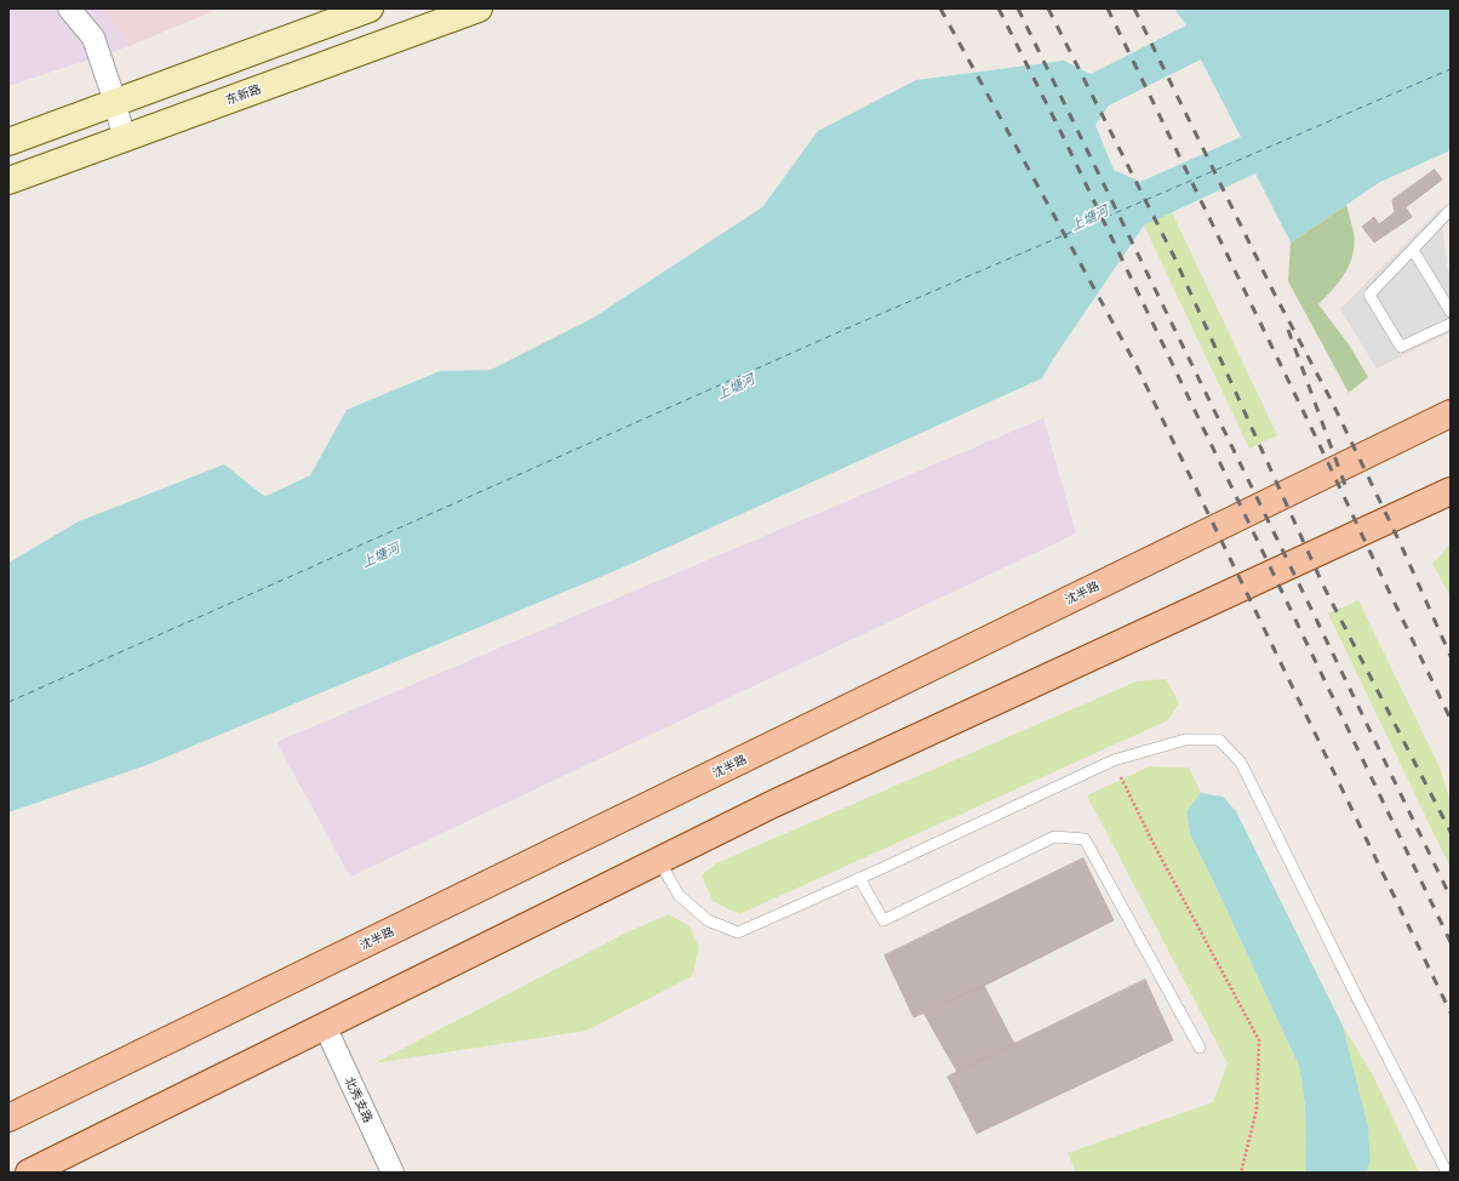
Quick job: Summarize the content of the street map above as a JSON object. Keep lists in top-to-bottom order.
{
  "streets": {
    "main road": ["东新路", "沈半路"],
    "street": ["北秀支路"]
  },
  "water": ["上塘河"]
}
